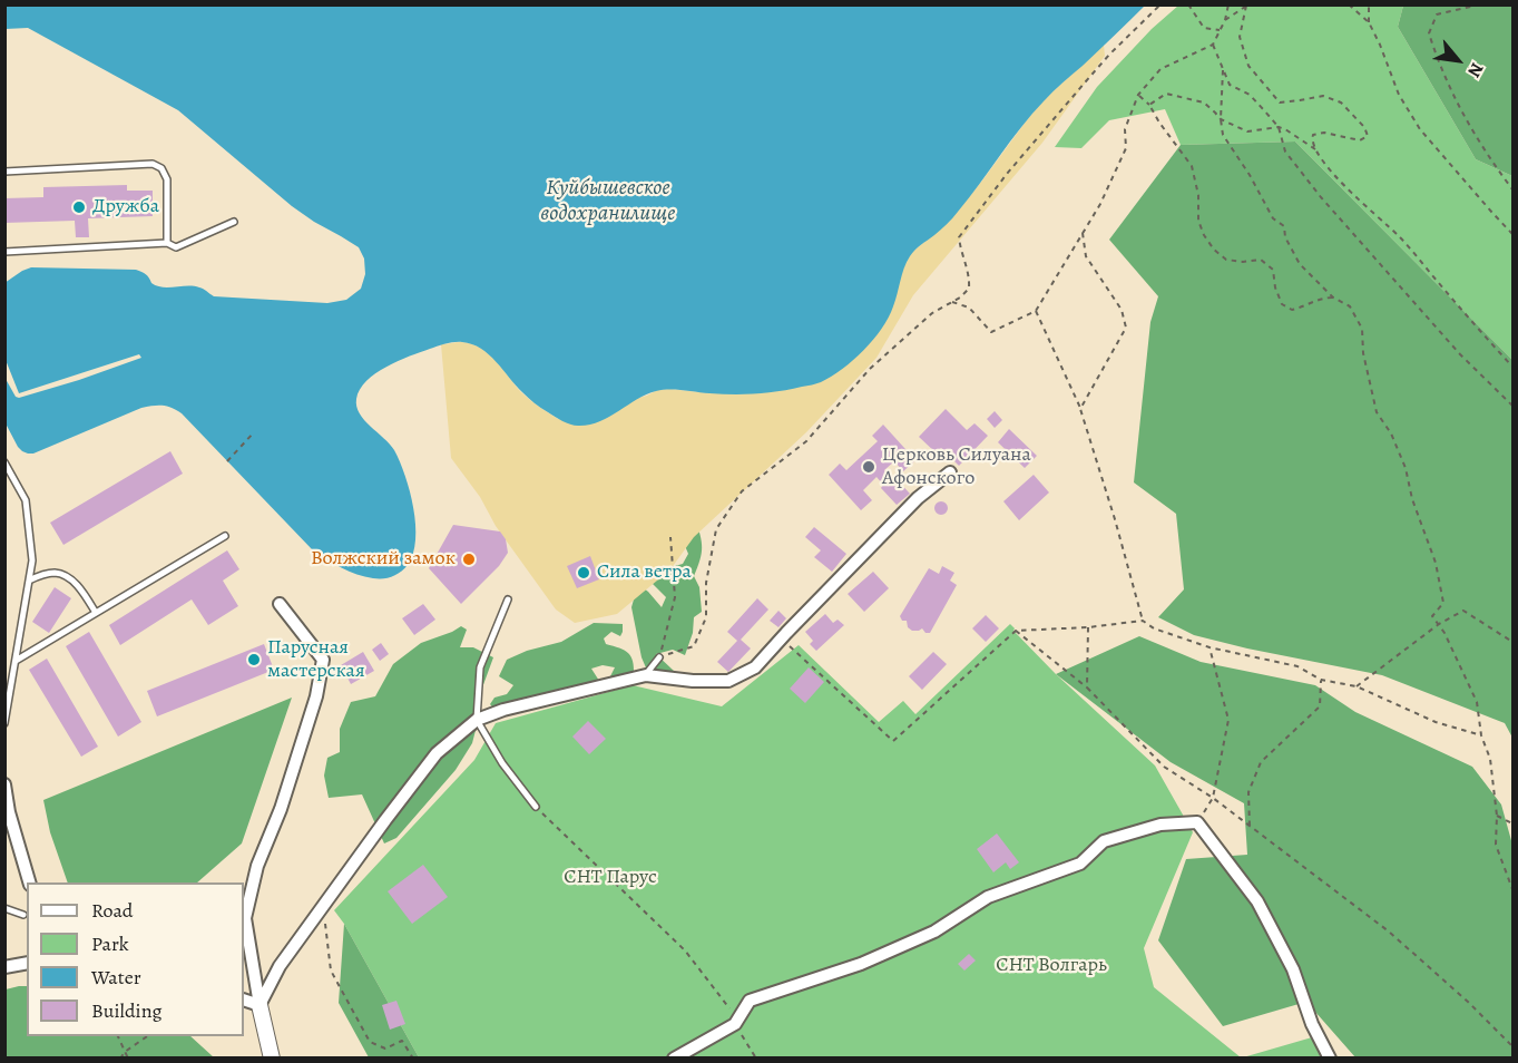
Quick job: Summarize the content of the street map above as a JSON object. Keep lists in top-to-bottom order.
{
  "water": ["Куйбышевское водохранилище"],
  "parks": ["СНТ Парус", "СНТ Волгарь"],
  "places": [
    "Дружба",
    "Церковь Силуана Афонского",
    "Волжский замок",
    "Сила ветра",
    "Парусная мастерская"
  ],
  "legend": [
    "Road",
    "Park",
    "Water",
    "Building"
  ],
  "north": "bottom right"
}
